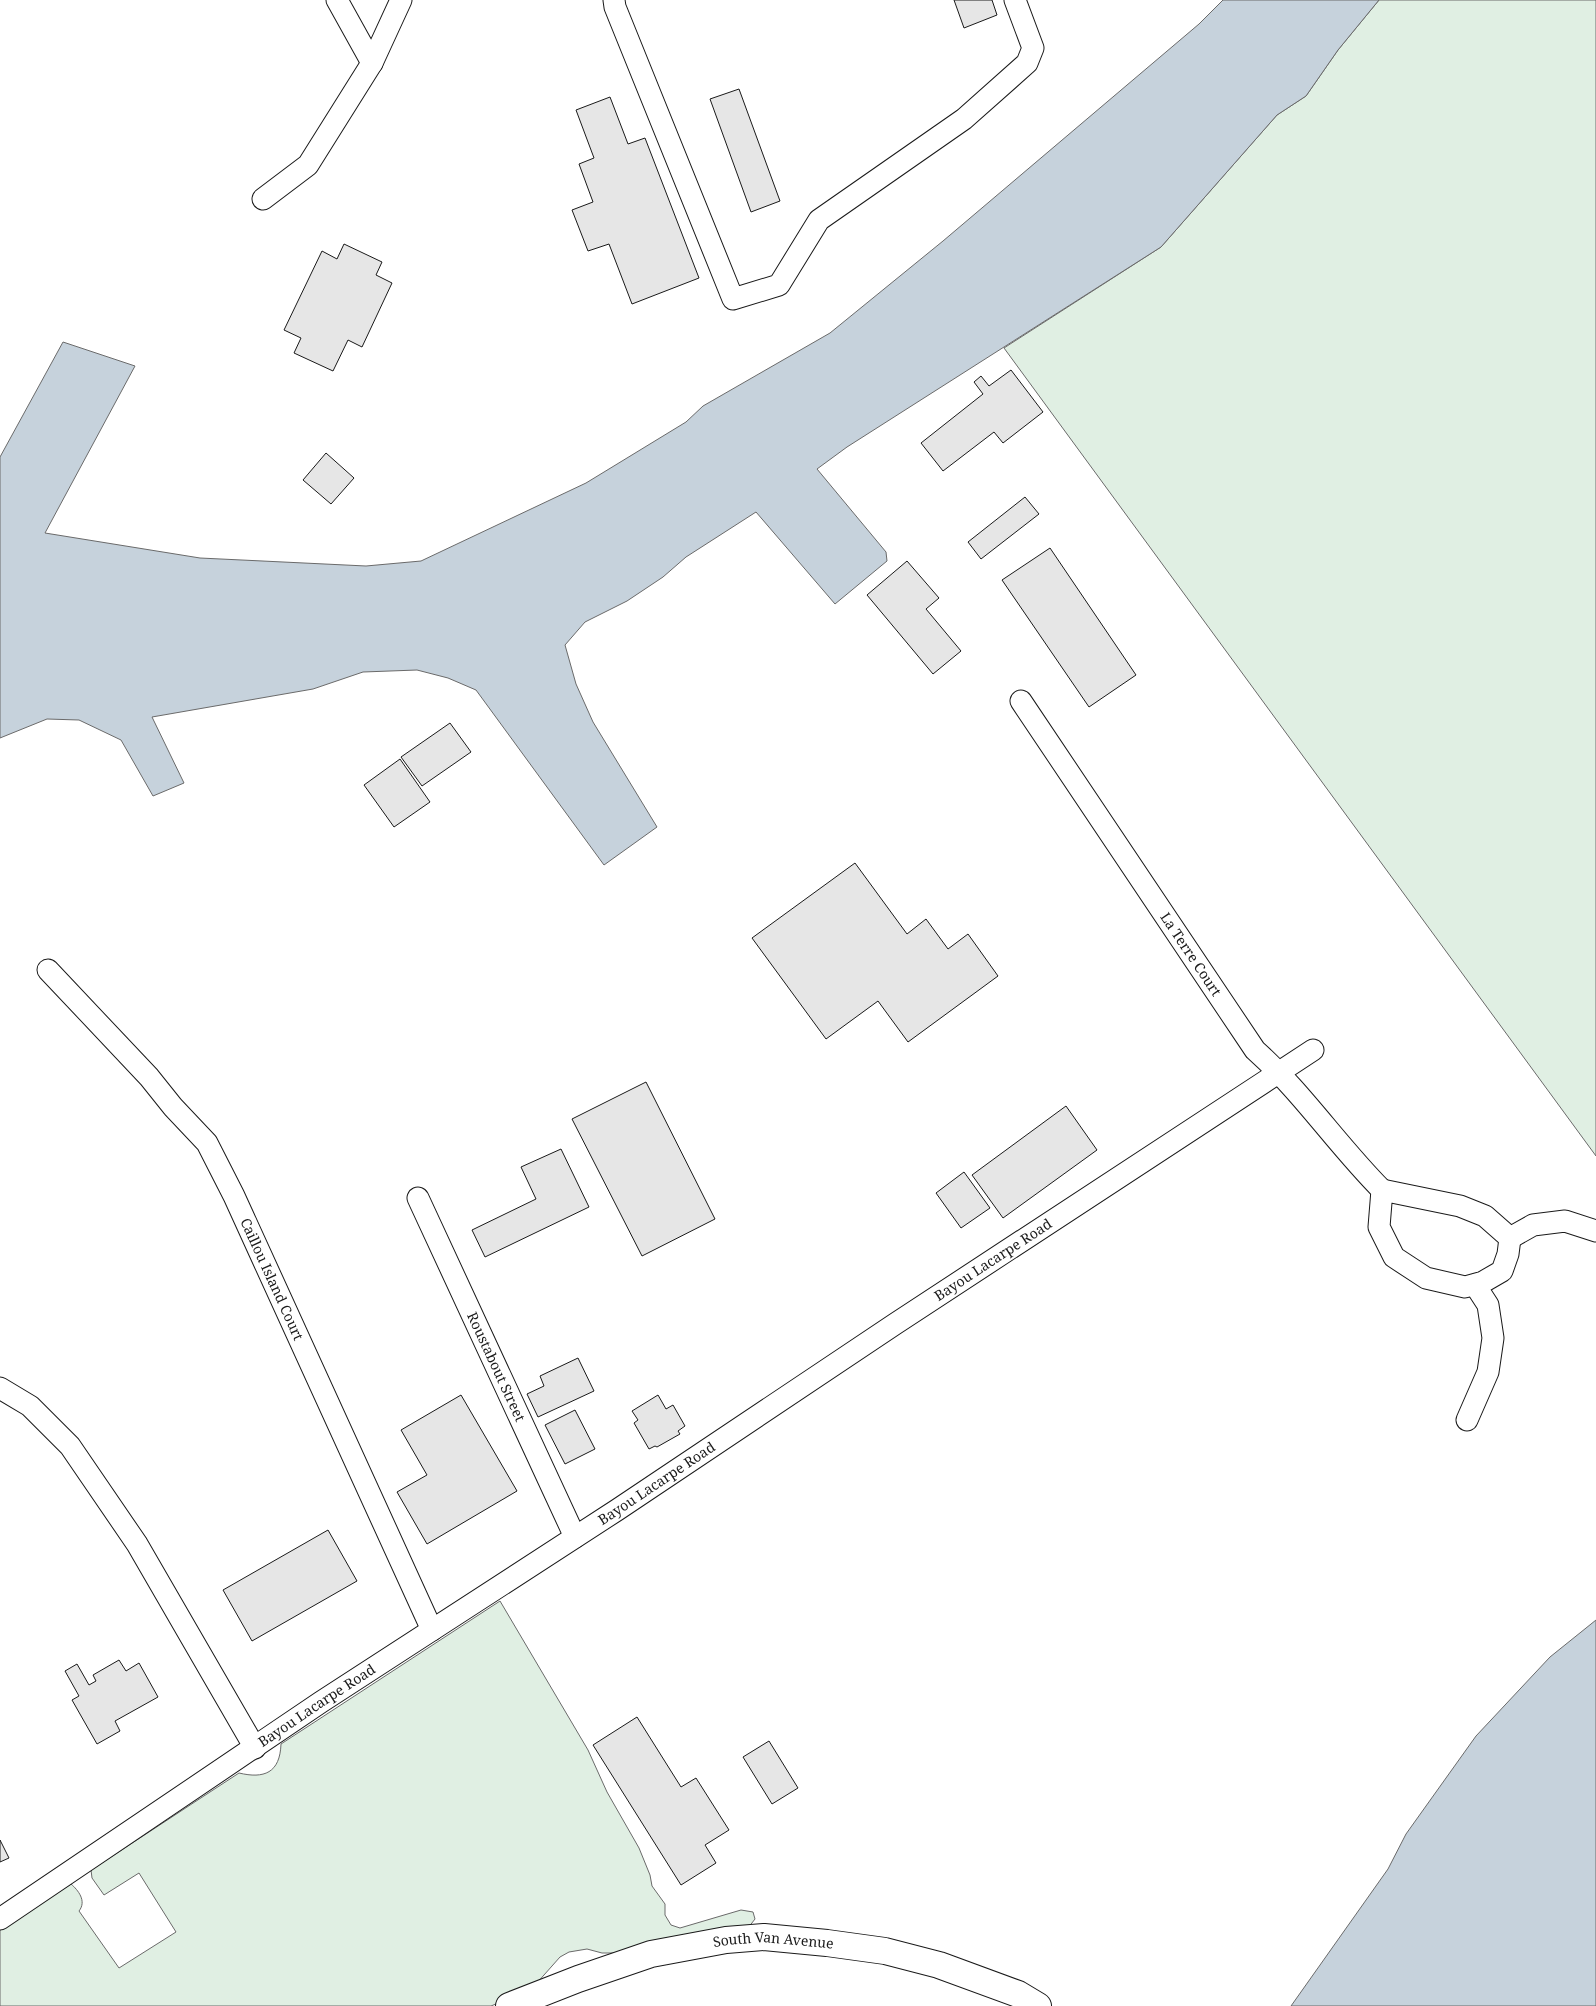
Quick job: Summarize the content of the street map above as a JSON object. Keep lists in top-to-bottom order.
{
  "streets": {
    "main road": ["South Van Avenue"],
    "street": [
      "La Terre Court",
      "Bayou Lacarpe Road",
      "Caillou Island Court",
      "Roustabout Street"
    ]
  },
  "crossings": [
    ["La Terre Court", "Bayou Lacarpe Road"],
    ["Bayou Lacarpe Road", "Caillou Island Court"],
    ["Bayou Lacarpe Road", "Roustabout Street"]
  ]
}
